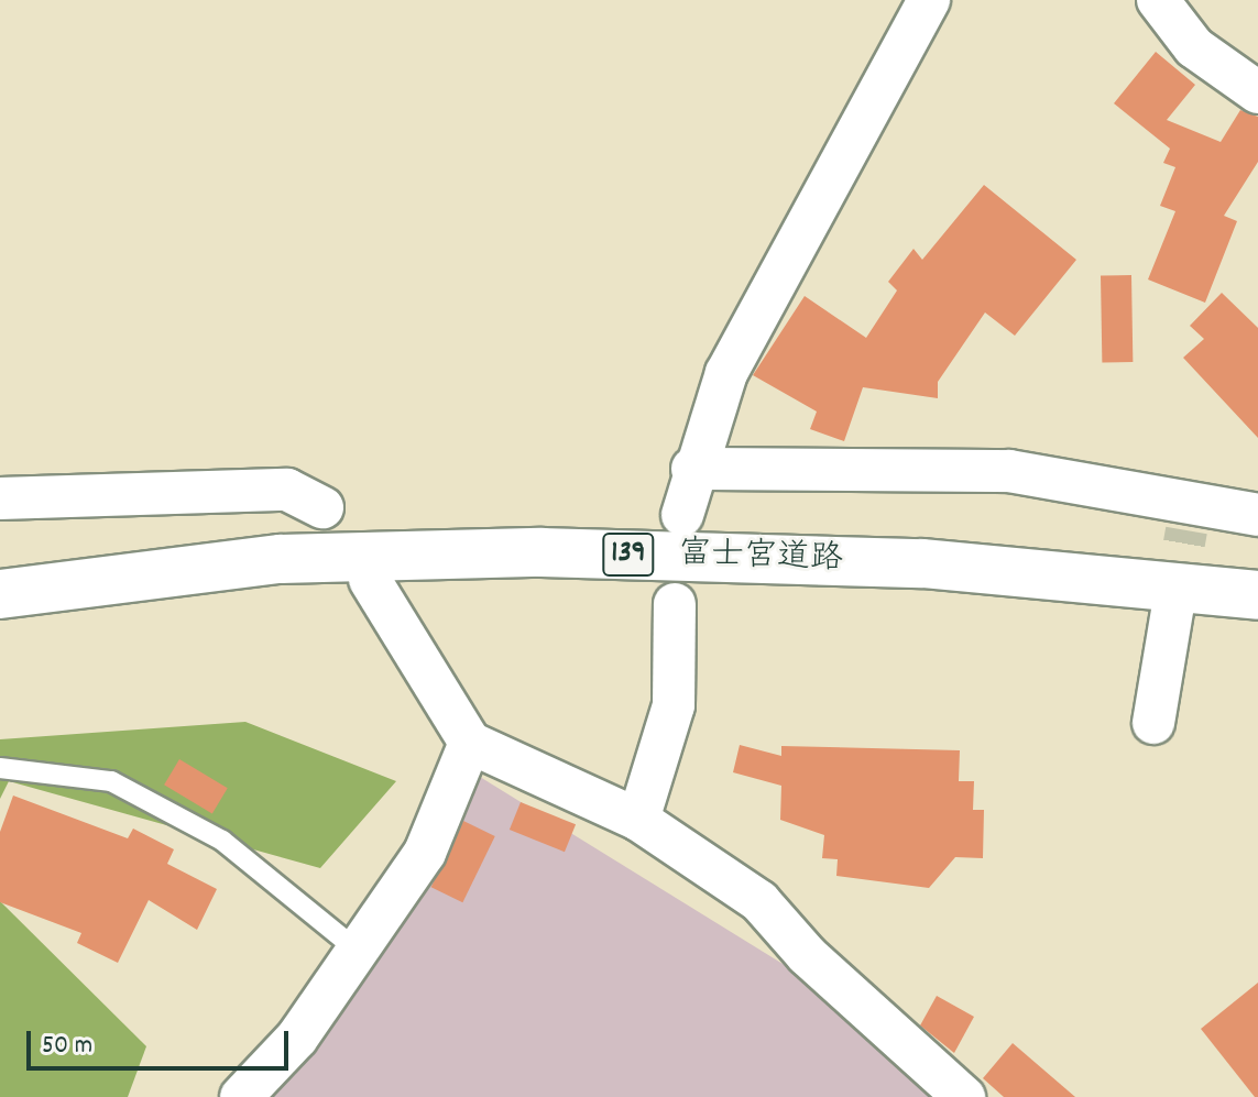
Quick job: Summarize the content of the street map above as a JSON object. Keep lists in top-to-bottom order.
{
  "streets": {
    "highway": ["139", "富士宮道路"]
  },
  "scale_bar": "50 m"
}
